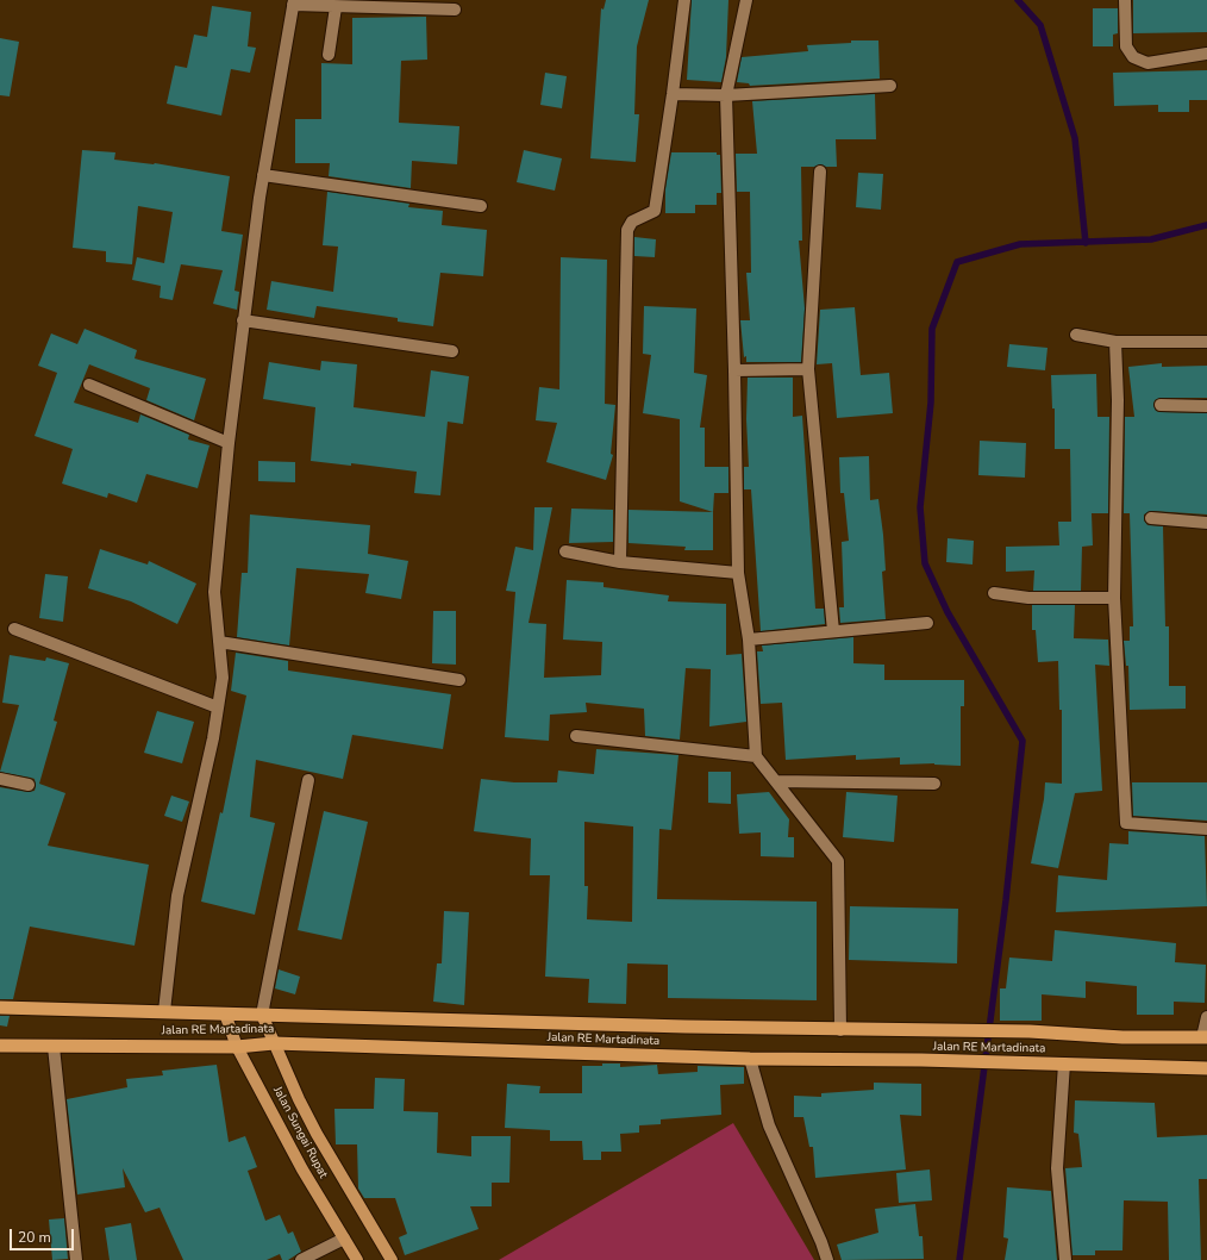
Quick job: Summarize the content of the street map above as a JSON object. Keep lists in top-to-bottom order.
{
  "streets": {
    "highway": ["Jalan RE Martadinata"],
    "main road": ["Jalan Sungai Rupat"]
  },
  "crossings": [
    ["Jalan RE Martadinata", "Jalan Sungai Rupat"]
  ],
  "scale_bar": "20 m"
}
